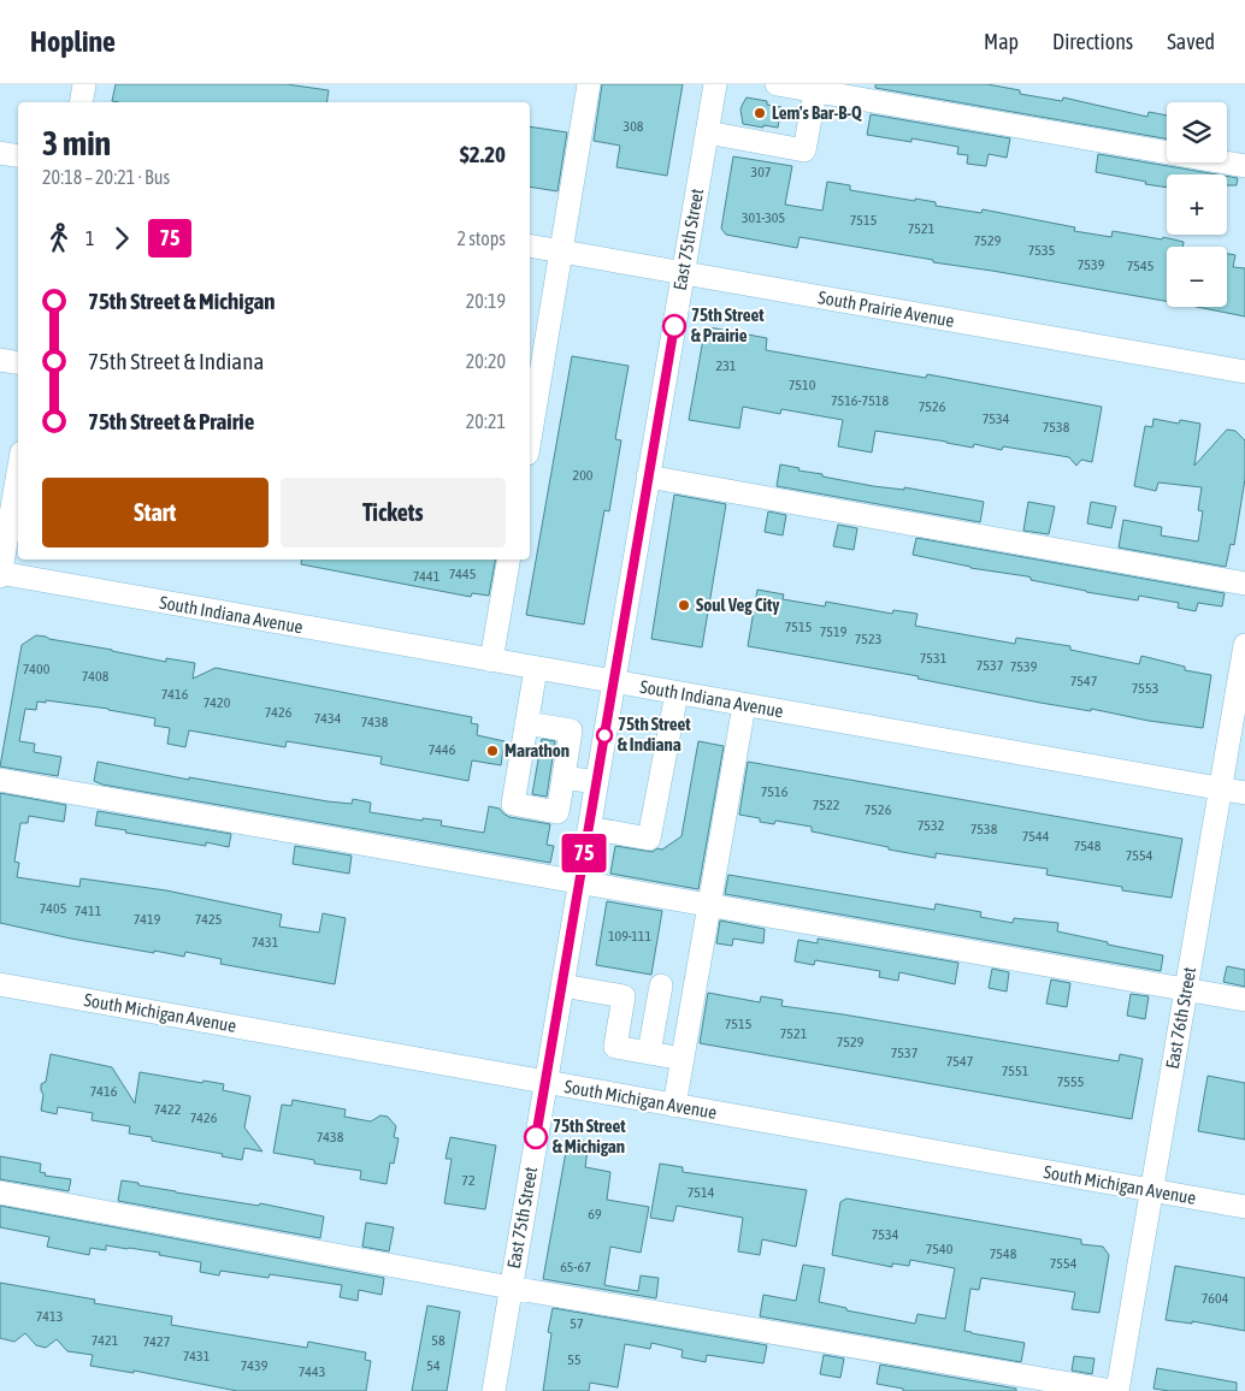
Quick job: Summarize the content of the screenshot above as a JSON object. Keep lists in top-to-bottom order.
{
  "streets": {
    "street": [
      "East 75th Street",
      "South Prairie Avenue",
      "South Indiana Avenue",
      "South Michigan Avenue",
      "East 76th Street"
    ]
  },
  "crossings": [
    ["East 75th Street", "South Prairie Avenue"],
    ["East 75th Street", "South Indiana Avenue"],
    ["East 75th Street", "South Michigan Avenue"],
    ["South Indiana Avenue", "East 76th Street"],
    ["South Michigan Avenue", "East 76th Street"]
  ],
  "places": [
    "Lem's Bar-B-Q",
    "75th Street & Prairie",
    "Soul Veg City",
    "75th Street & Indiana",
    "Marathon",
    "75th Street & Michigan"
  ],
  "lines": ["bus line 75"],
  "house_numbers": [
    "308",
    "307",
    "301-305",
    "7515",
    "7521",
    "7529",
    "7535",
    "7539",
    "7545",
    "231",
    "7510",
    "7516-7518",
    "7526",
    "7534",
    "7538",
    "200",
    "7445",
    "7441",
    "7515",
    "7519",
    "7523",
    "7531",
    "7537",
    "7539",
    "7400",
    "7408",
    "7547",
    "7553",
    "7416",
    "7420",
    "7426",
    "7434",
    "7438",
    "7446",
    "7516",
    "7522",
    "7526",
    "7532",
    "7538",
    "7544",
    "7548",
    "7554",
    "7405",
    "7411",
    "7419",
    "7425",
    "109-111",
    "7431",
    "7515",
    "7521",
    "7529",
    "7537",
    "7547",
    "7551",
    "7555",
    "7416",
    "7422",
    "7426",
    "7438",
    "72",
    "7514",
    "69",
    "7534",
    "7540",
    "7548",
    "7554",
    "65-67",
    "7604",
    "7413",
    "57",
    "7421",
    "58",
    "7427",
    "7431",
    "55",
    "7439",
    "54",
    "7443"
  ],
  "page": {
    "header": "Hopline",
    "nav": ["Map", "Directions", "Saved"],
    "on_map": "75",
    "map_buttons": ["+", "−"],
    "heading": ["3 min", "20:18 – 20:21 · Bus", "$2.20"],
    "legs": ["1", "75", "2 stops"],
    "list": [
      {
        "name": "75th Street & Michigan",
        "value": "20:19"
      },
      {
        "name": "75th Street & Indiana",
        "value": "20:20"
      },
      {
        "name": "75th Street & Prairie",
        "value": "20:21"
      }
    ],
    "buttons": ["Start", "Tickets"]
  }
}
